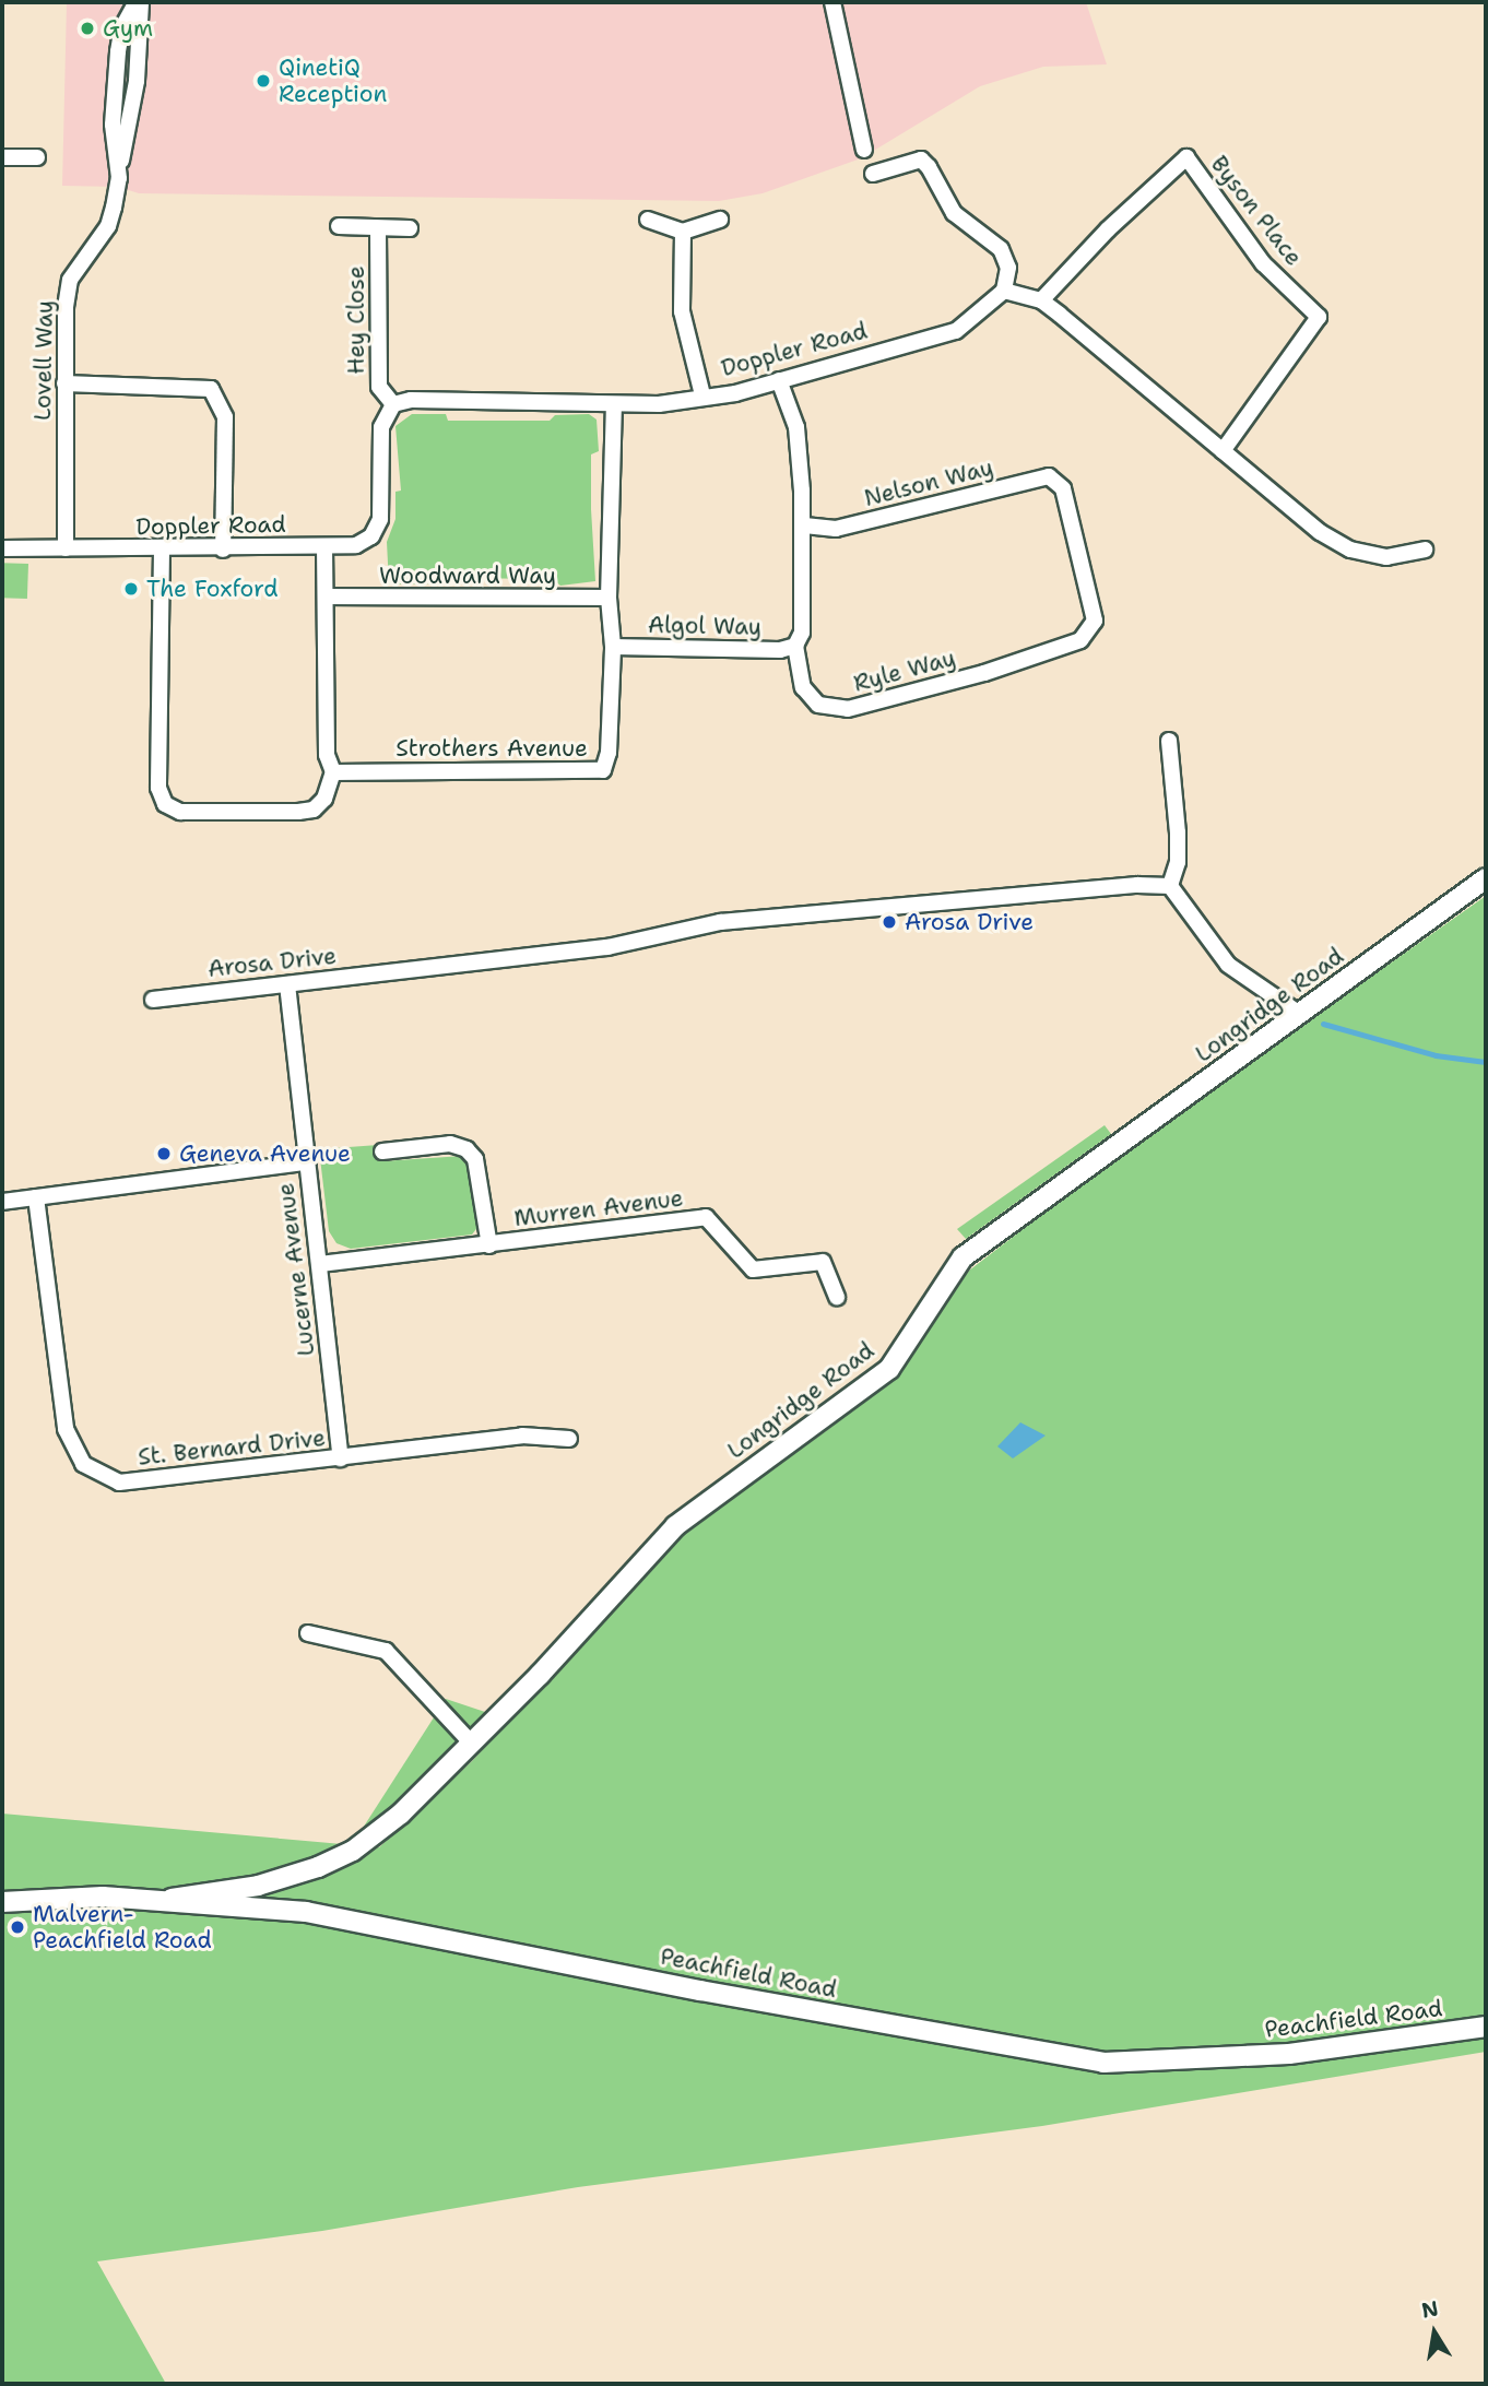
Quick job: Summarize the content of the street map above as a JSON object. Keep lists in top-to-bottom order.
{
  "streets": {
    "street": [
      "Byson Place",
      "Hey Close",
      "Doppler Road",
      "Lovell Way",
      "Nelson Way",
      "Woodward Way",
      "Algol Way",
      "Ryle Way",
      "Strothers Avenue",
      "Arosa Drive",
      "Longridge Road",
      "Murren Avenue",
      "Lucerne Avenue",
      "St. Bernard Drive",
      "Peachfield Road"
    ]
  },
  "crossings": [
    ["Hey Close", "Doppler Road"],
    ["Doppler Road", "Lovell Way"],
    ["Doppler Road", "Ryle Way"],
    ["Doppler Road", "Strothers Avenue"],
    ["Nelson Way", "Ryle Way"],
    ["Woodward Way", "Strothers Avenue"],
    ["Algol Way", "Ryle Way"],
    ["Algol Way", "Strothers Avenue"],
    ["Arosa Drive", "Lucerne Avenue"],
    ["Longridge Road", "Peachfield Road"],
    ["Murren Avenue", "Lucerne Avenue"],
    ["Lucerne Avenue", "St. Bernard Drive"]
  ],
  "places": [
    "Gym",
    "QinetiQ Reception",
    "The Foxford",
    "Arosa Drive",
    "Geneva Avenue",
    "Malvern- Peachfield Road"
  ],
  "north": "top"
}
